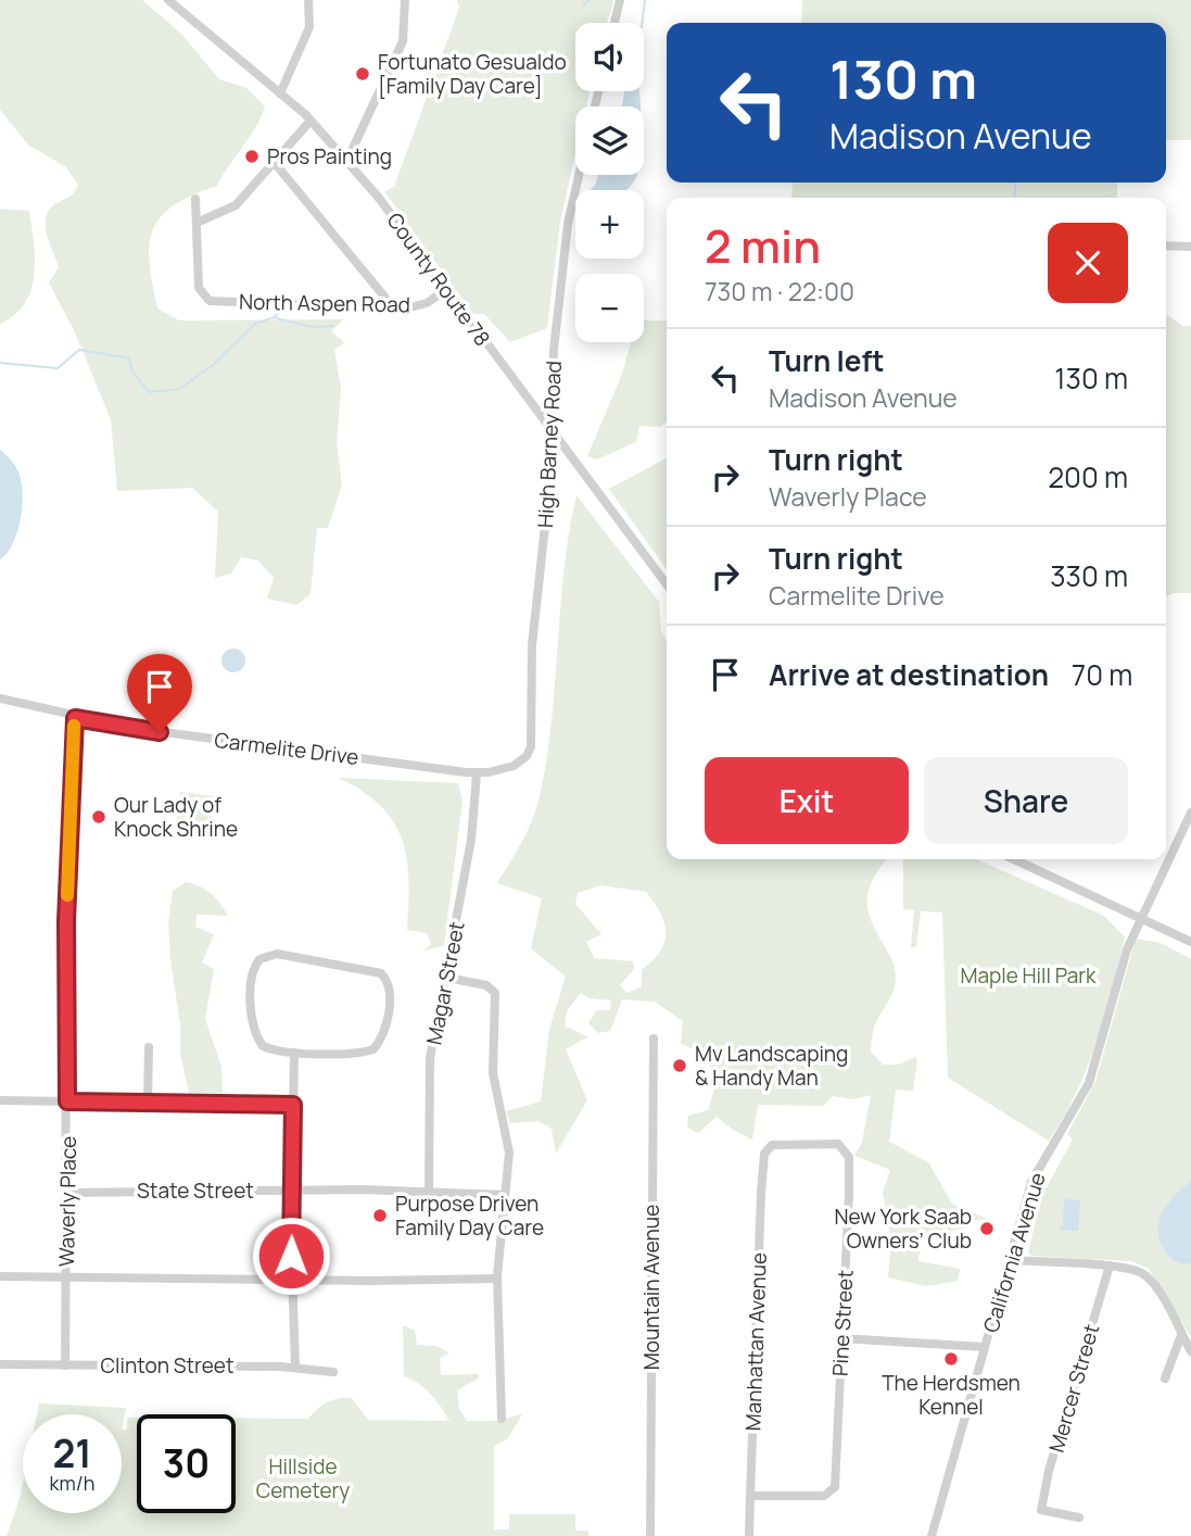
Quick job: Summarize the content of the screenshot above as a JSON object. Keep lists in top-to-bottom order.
{
  "streets": {
    "street": [
      "County Route 78",
      "North Aspen Road",
      "High Barney Road",
      "Carmelite Drive",
      "Magar Street",
      "State Street",
      "Waverly Place",
      "California Avenue",
      "Mountain Avenue",
      "Pine Street",
      "Manhattan Avenue",
      "Clinton Street",
      "Mercer Street"
    ]
  },
  "crossings": [
    ["County Route 78", "North Aspen Road"],
    ["County Route 78", "High Barney Road"],
    ["High Barney Road", "Carmelite Drive"],
    ["Carmelite Drive", "Magar Street"],
    ["Carmelite Drive", "Waverly Place"],
    ["Magar Street", "State Street"],
    ["State Street", "Waverly Place"],
    ["Waverly Place", "Clinton Street"],
    ["Pine Street", "Manhattan Avenue"]
  ],
  "parks": ["Maple Hill Park", "Hillside Cemetery"],
  "places": [
    "Fortunato Gesualdo [Family Day Care]",
    "Pros Painting",
    "Our Lady of Knock Shrine",
    "Mv Landscaping & Handy Man",
    "Purpose Driven Family Day Care",
    "New York Saab Owners’ Club",
    "The Herdsmen Kennel"
  ],
  "page": {
    "map_buttons": ["+", "−"],
    "turn": ["130 m", "Madison Avenue"],
    "heading": ["2 min", "730 m · 22:00"],
    "list": [
      {
        "name": "Turn left",
        "note": "Madison Avenue",
        "value": "130 m"
      },
      {
        "name": "Turn right",
        "note": "Waverly Place",
        "value": "200 m"
      },
      {
        "name": "Turn right",
        "note": "Carmelite Drive",
        "value": "330 m"
      },
      {
        "name": "Arrive at destination",
        "value": "70 m"
      }
    ],
    "buttons": ["Exit", "Share"],
    "speed": "21 km/h",
    "limit": "30"
  }
}
